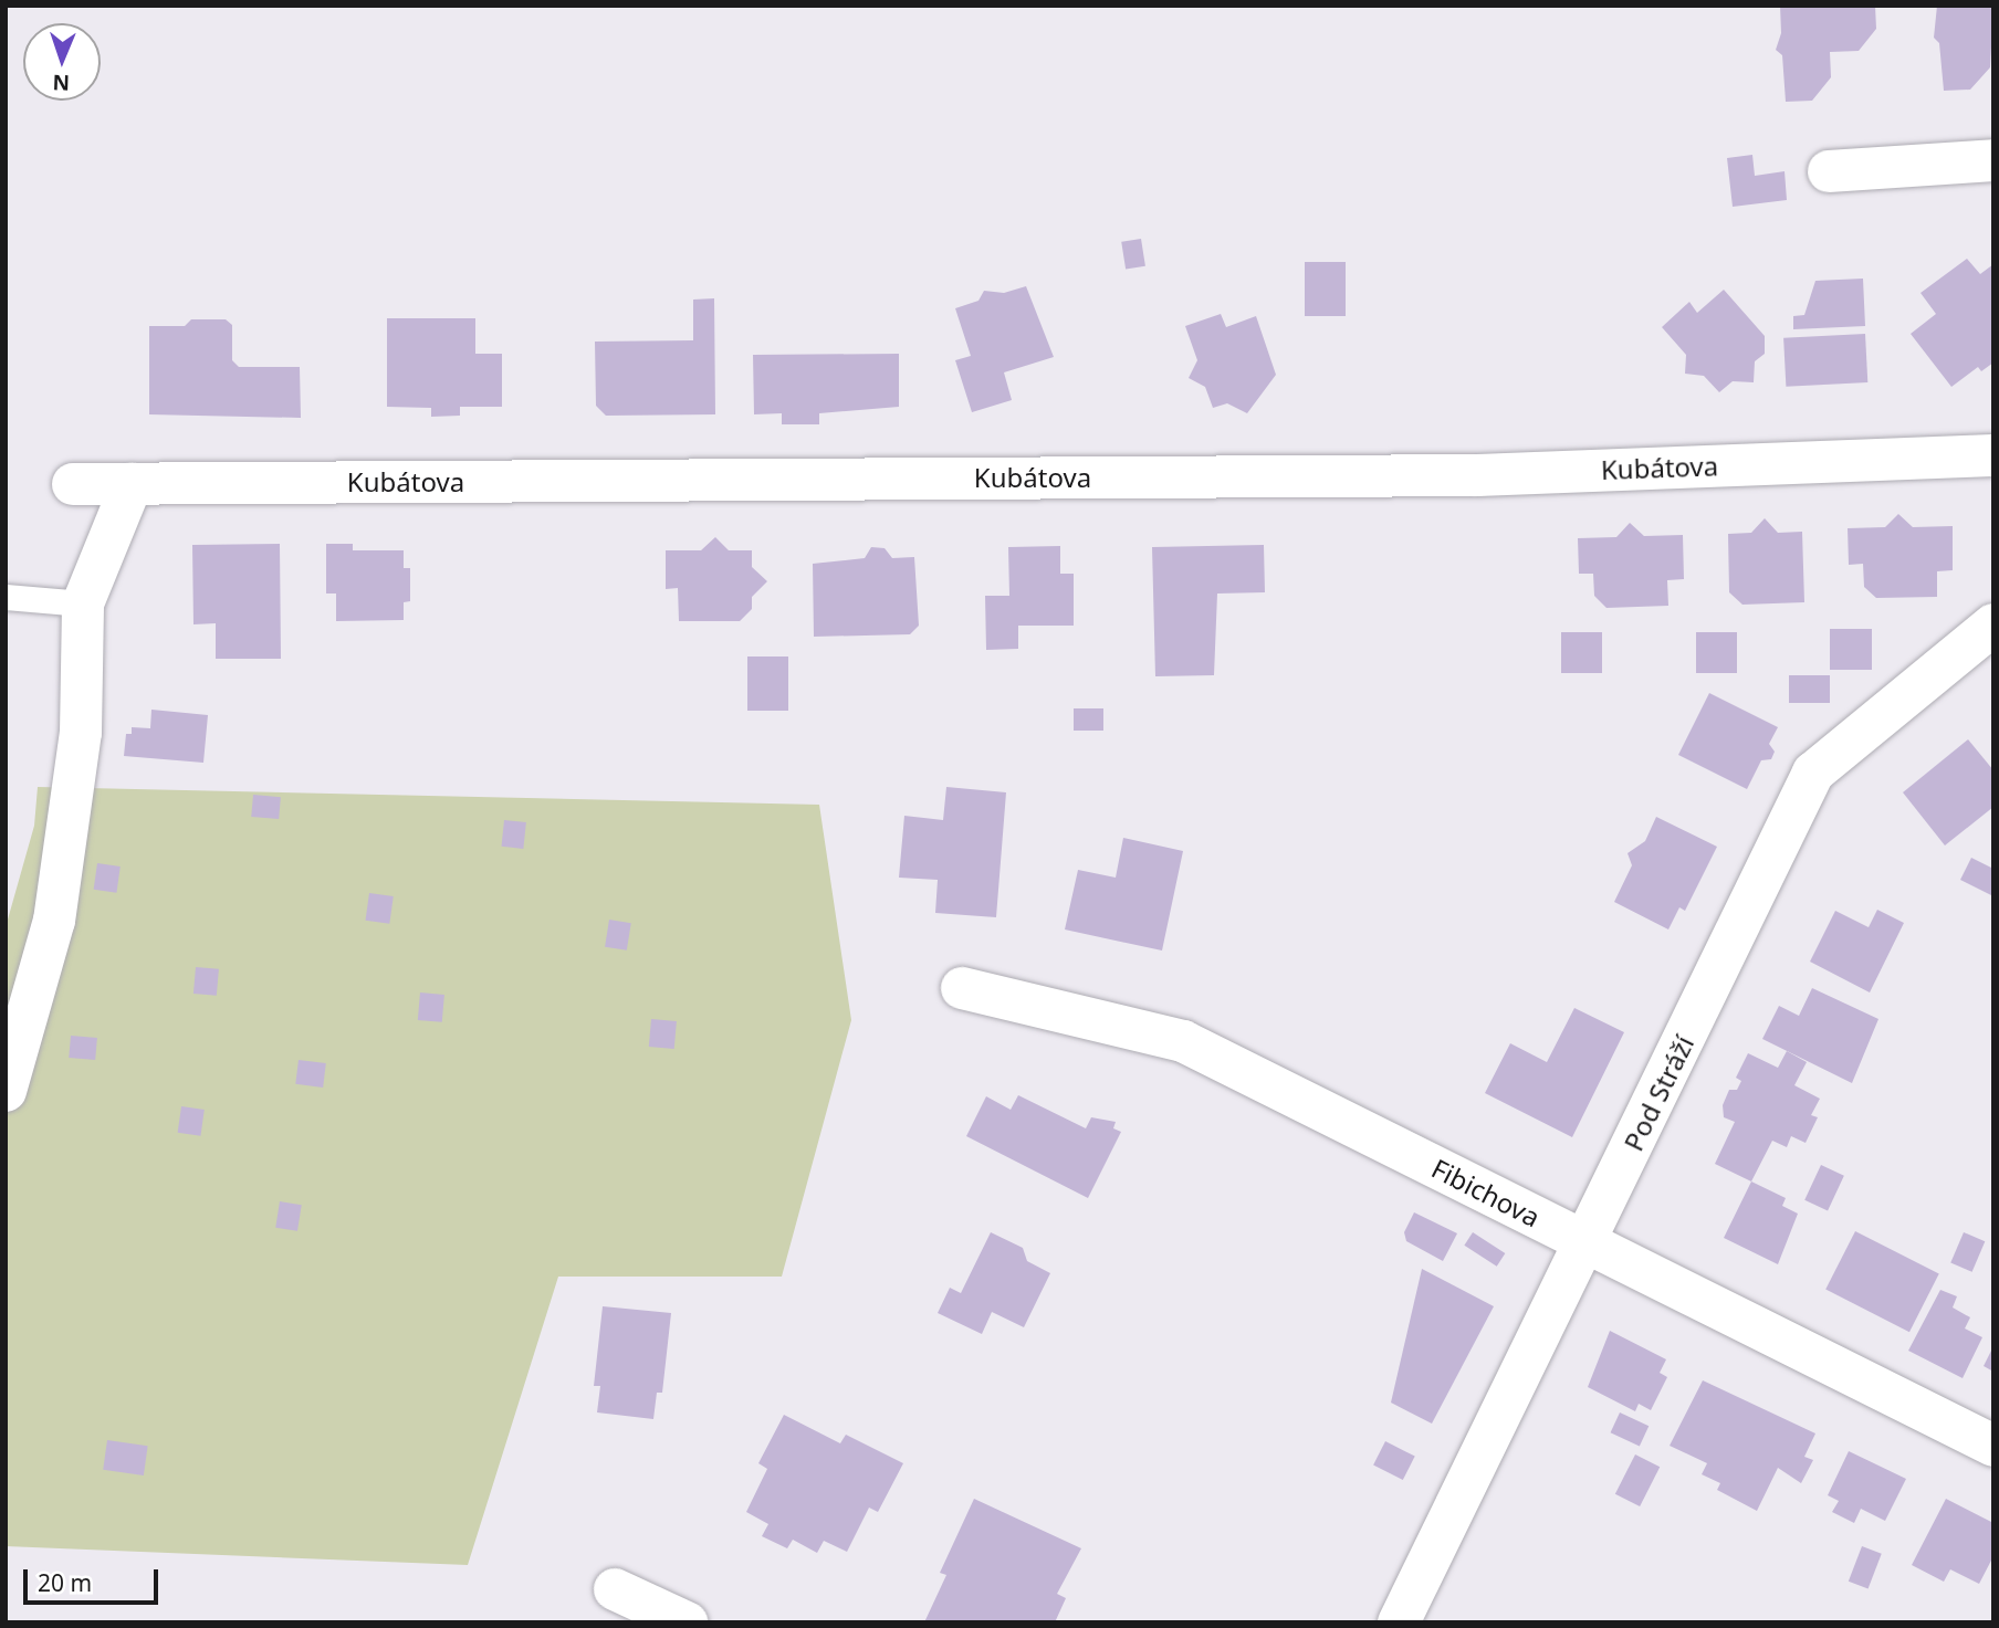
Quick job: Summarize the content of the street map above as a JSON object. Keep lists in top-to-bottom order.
{
  "streets": {
    "street": ["Kubátova", "Pod Stráží", "Fibichova"]
  },
  "crossings": [
    ["Pod Stráží", "Fibichova"]
  ],
  "scale_bar": "20 m",
  "north": "bottom"
}
